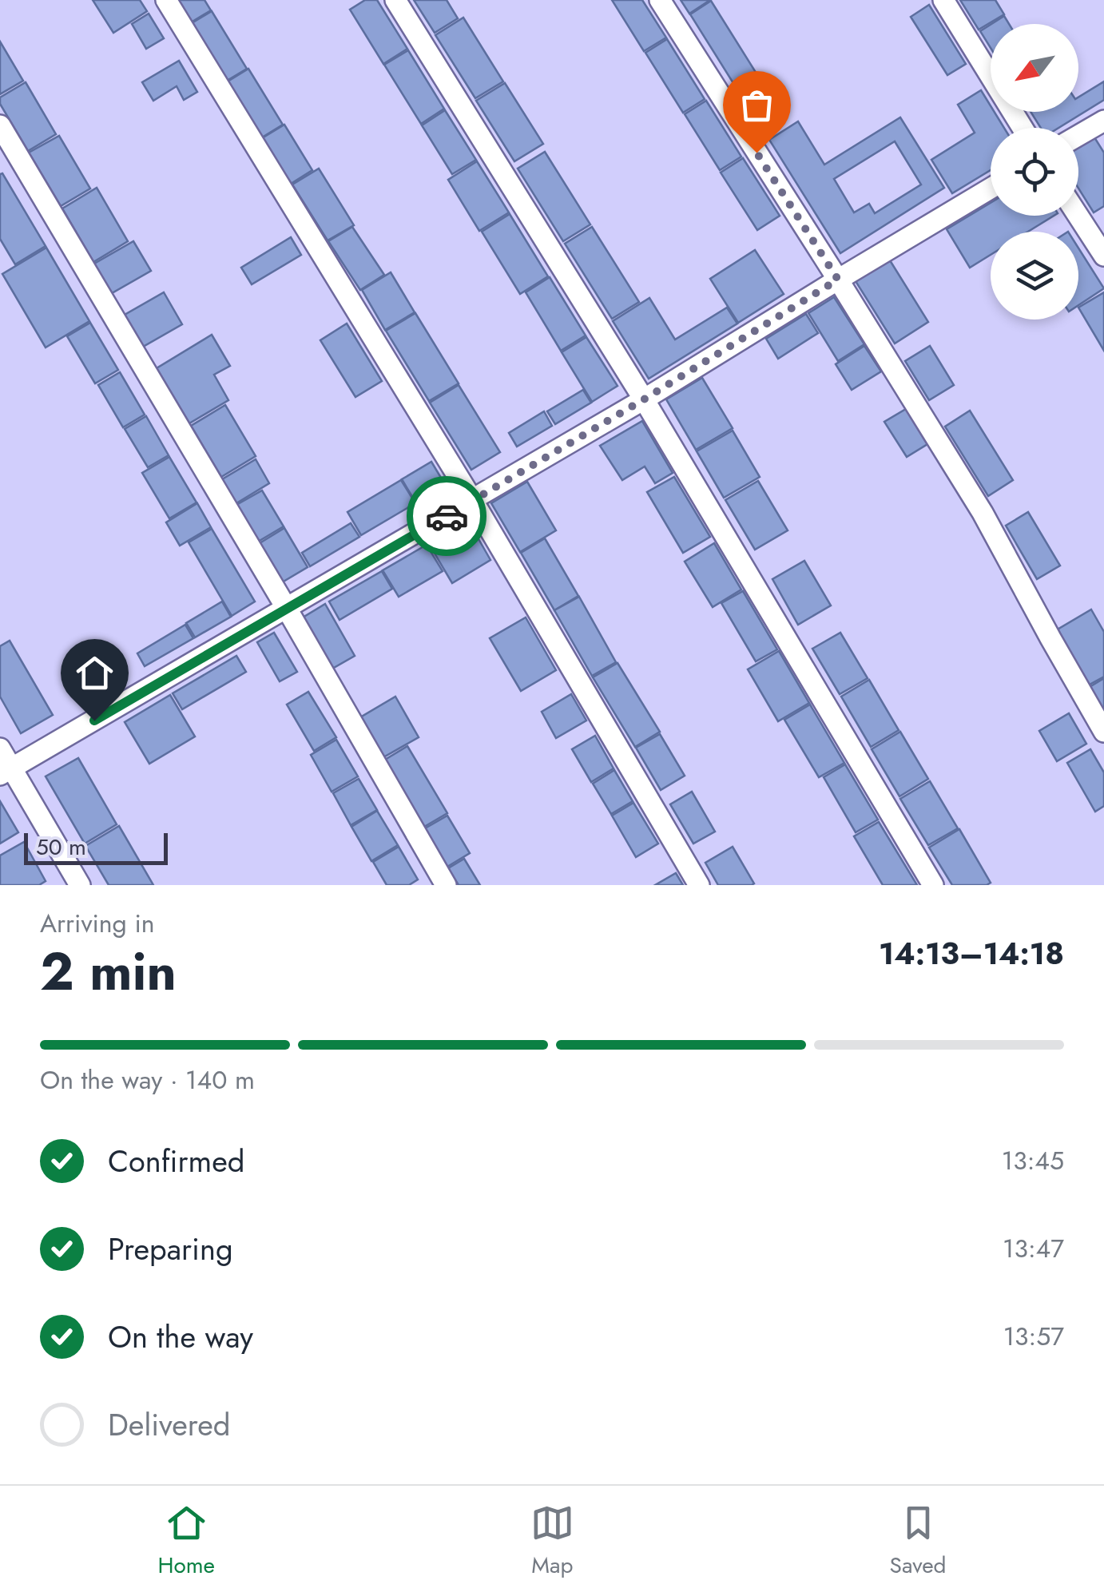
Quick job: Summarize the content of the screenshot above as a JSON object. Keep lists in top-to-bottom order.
{
  "scale_bar": "50 m",
  "north": "bottom left",
  "page": {
    "scale": "50 m",
    "heading": ["2 min", "Arriving in", "14:13–14:18"],
    "bar": "On the way · 140 m",
    "list": [
      ["Confirmed", "13:45"],
      ["Preparing", "13:47"],
      ["On the way", "13:57"],
      "Delivered"
    ],
    "tabs": ["Home", "Map", "Saved"]
  }
}
